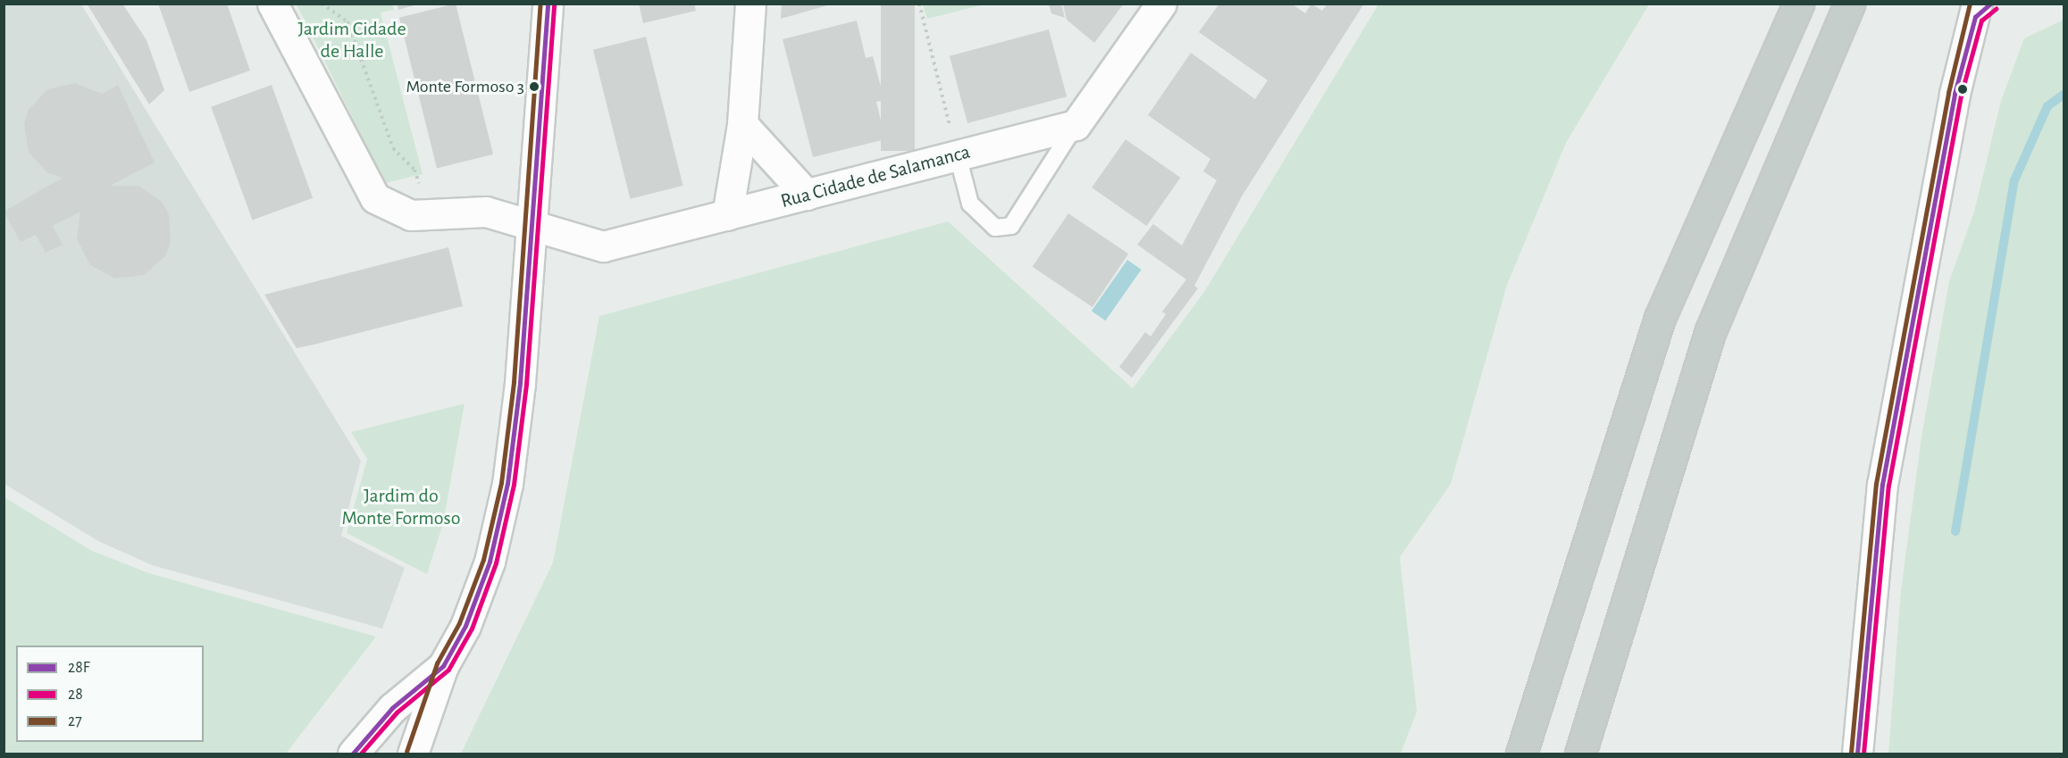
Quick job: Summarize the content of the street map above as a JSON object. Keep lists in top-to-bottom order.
{
  "streets": {
    "street": ["Rua Cidade de Salamanca"]
  },
  "parks": ["Jardim Cidade de Halle", "Jardim do Monte Formoso"],
  "places": ["Monte Formoso 3"],
  "lines": ["transit line 28F", "transit line 27", "transit line 28"],
  "legend": ["28F", "28", "27"]
}
